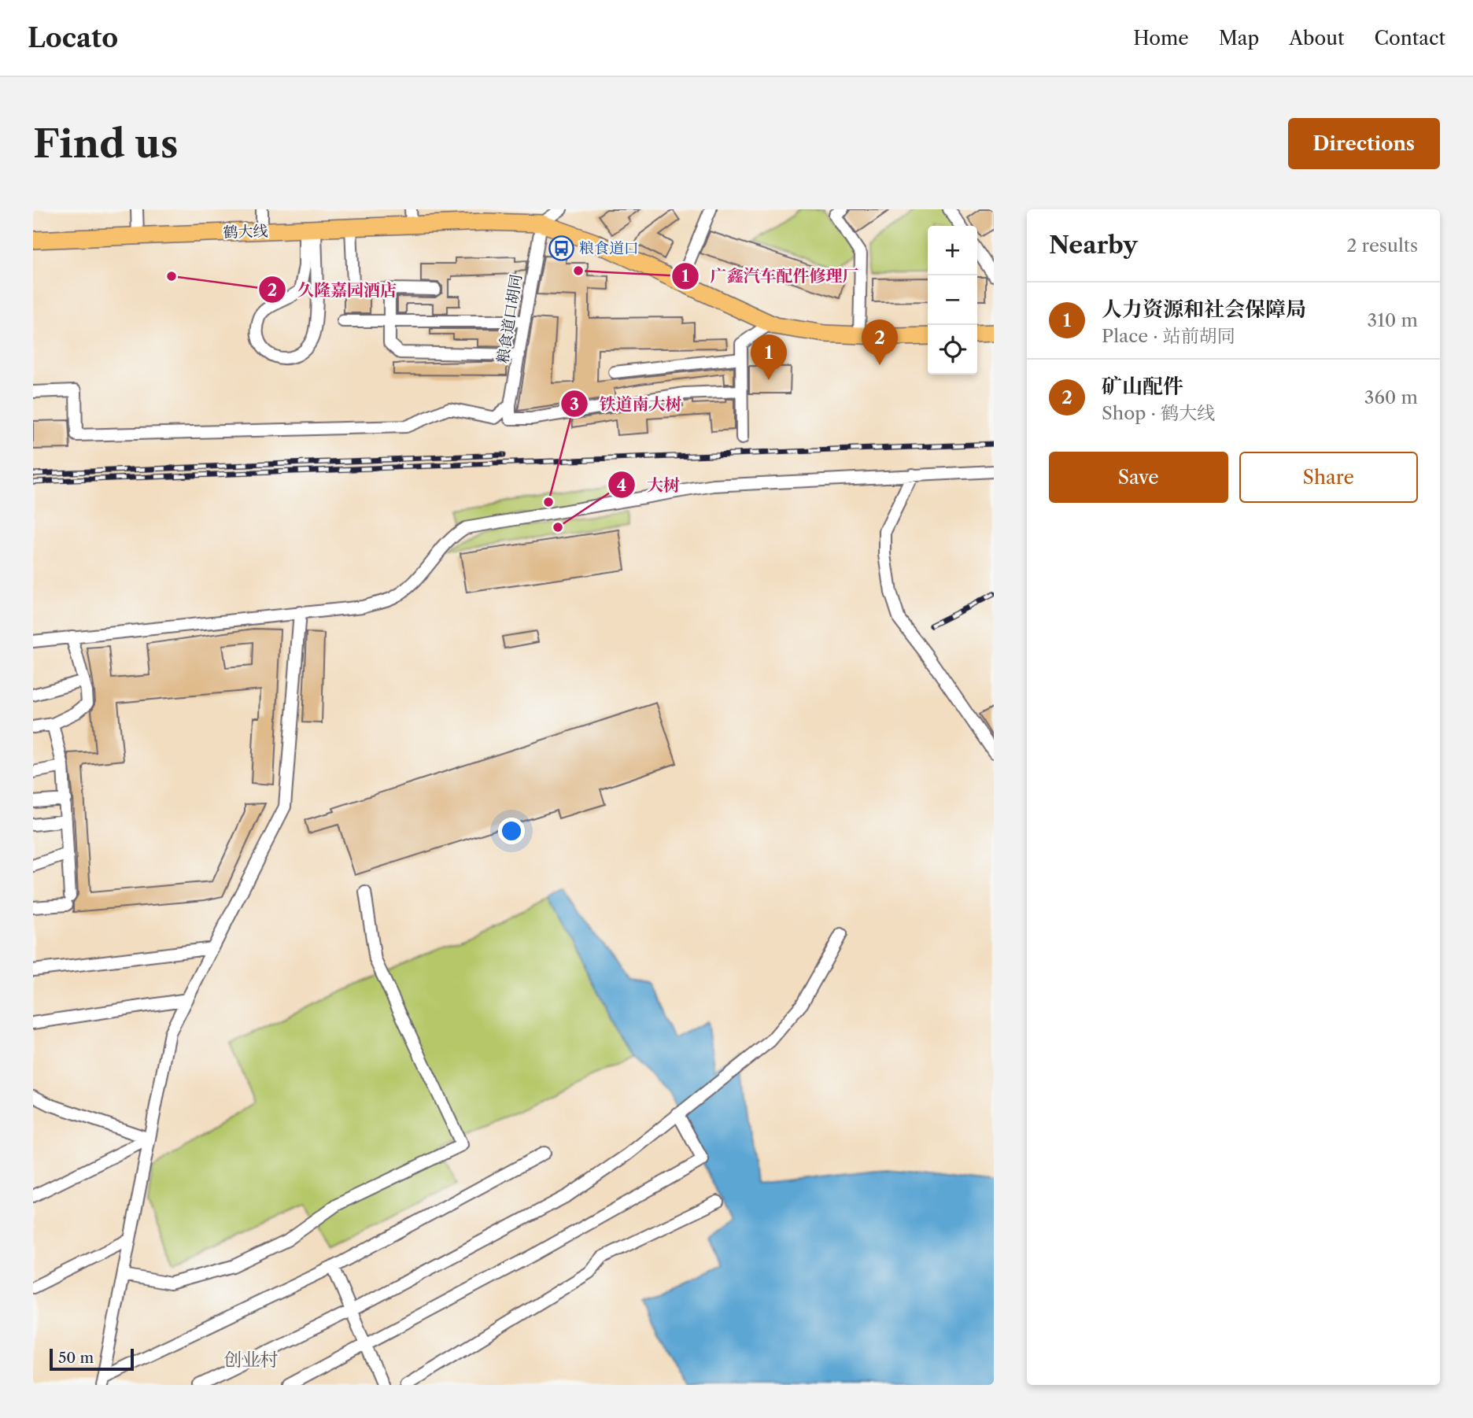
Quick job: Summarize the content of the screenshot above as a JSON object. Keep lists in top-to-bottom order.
{
  "streets": {
    "highway": ["鹤大线"],
    "street": ["粮食道口胡同"]
  },
  "crossings": [
    ["鹤大线", "粮食道口胡同"]
  ],
  "districts": ["创业村"],
  "places": {
    "bus stop": ["粮食道口"],
    "other": [
      "广鑫汽车配件修理厂",
      "久隆嘉园酒店",
      "铁道南大树",
      "大树"
    ]
  },
  "scale_bar": "50 m",
  "page": {
    "header": "Locato",
    "nav": [
      "Home",
      "Map",
      "About",
      "Contact"
    ],
    "buttons": [
      "Directions",
      ["Save", "Share"]
    ],
    "title": "Find us",
    "heading": ["Nearby", "2 results"],
    "map_buttons": ["+", "−"],
    "list": [
      {
        "mark": "1",
        "name": "人力资源和社会保障局",
        "note": "Place · 站前胡同",
        "value": "310 m"
      },
      {
        "mark": "2",
        "name": "矿山配件",
        "note": "Shop · 鹤大线",
        "value": "360 m"
      }
    ],
    "pins": ["2", "1"],
    "scale": "50 m"
  }
}
